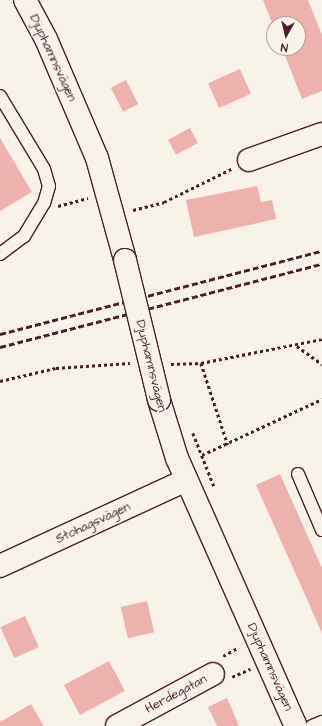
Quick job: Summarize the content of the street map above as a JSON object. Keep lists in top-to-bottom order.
{
  "streets": {
    "street": ["Djuphamnsvägen", "Stohagsvägen", "Herdegatan"]
  },
  "crossings": [
    ["Djuphamnsvägen", "Stohagsvägen"]
  ],
  "north": "bottom"
}
